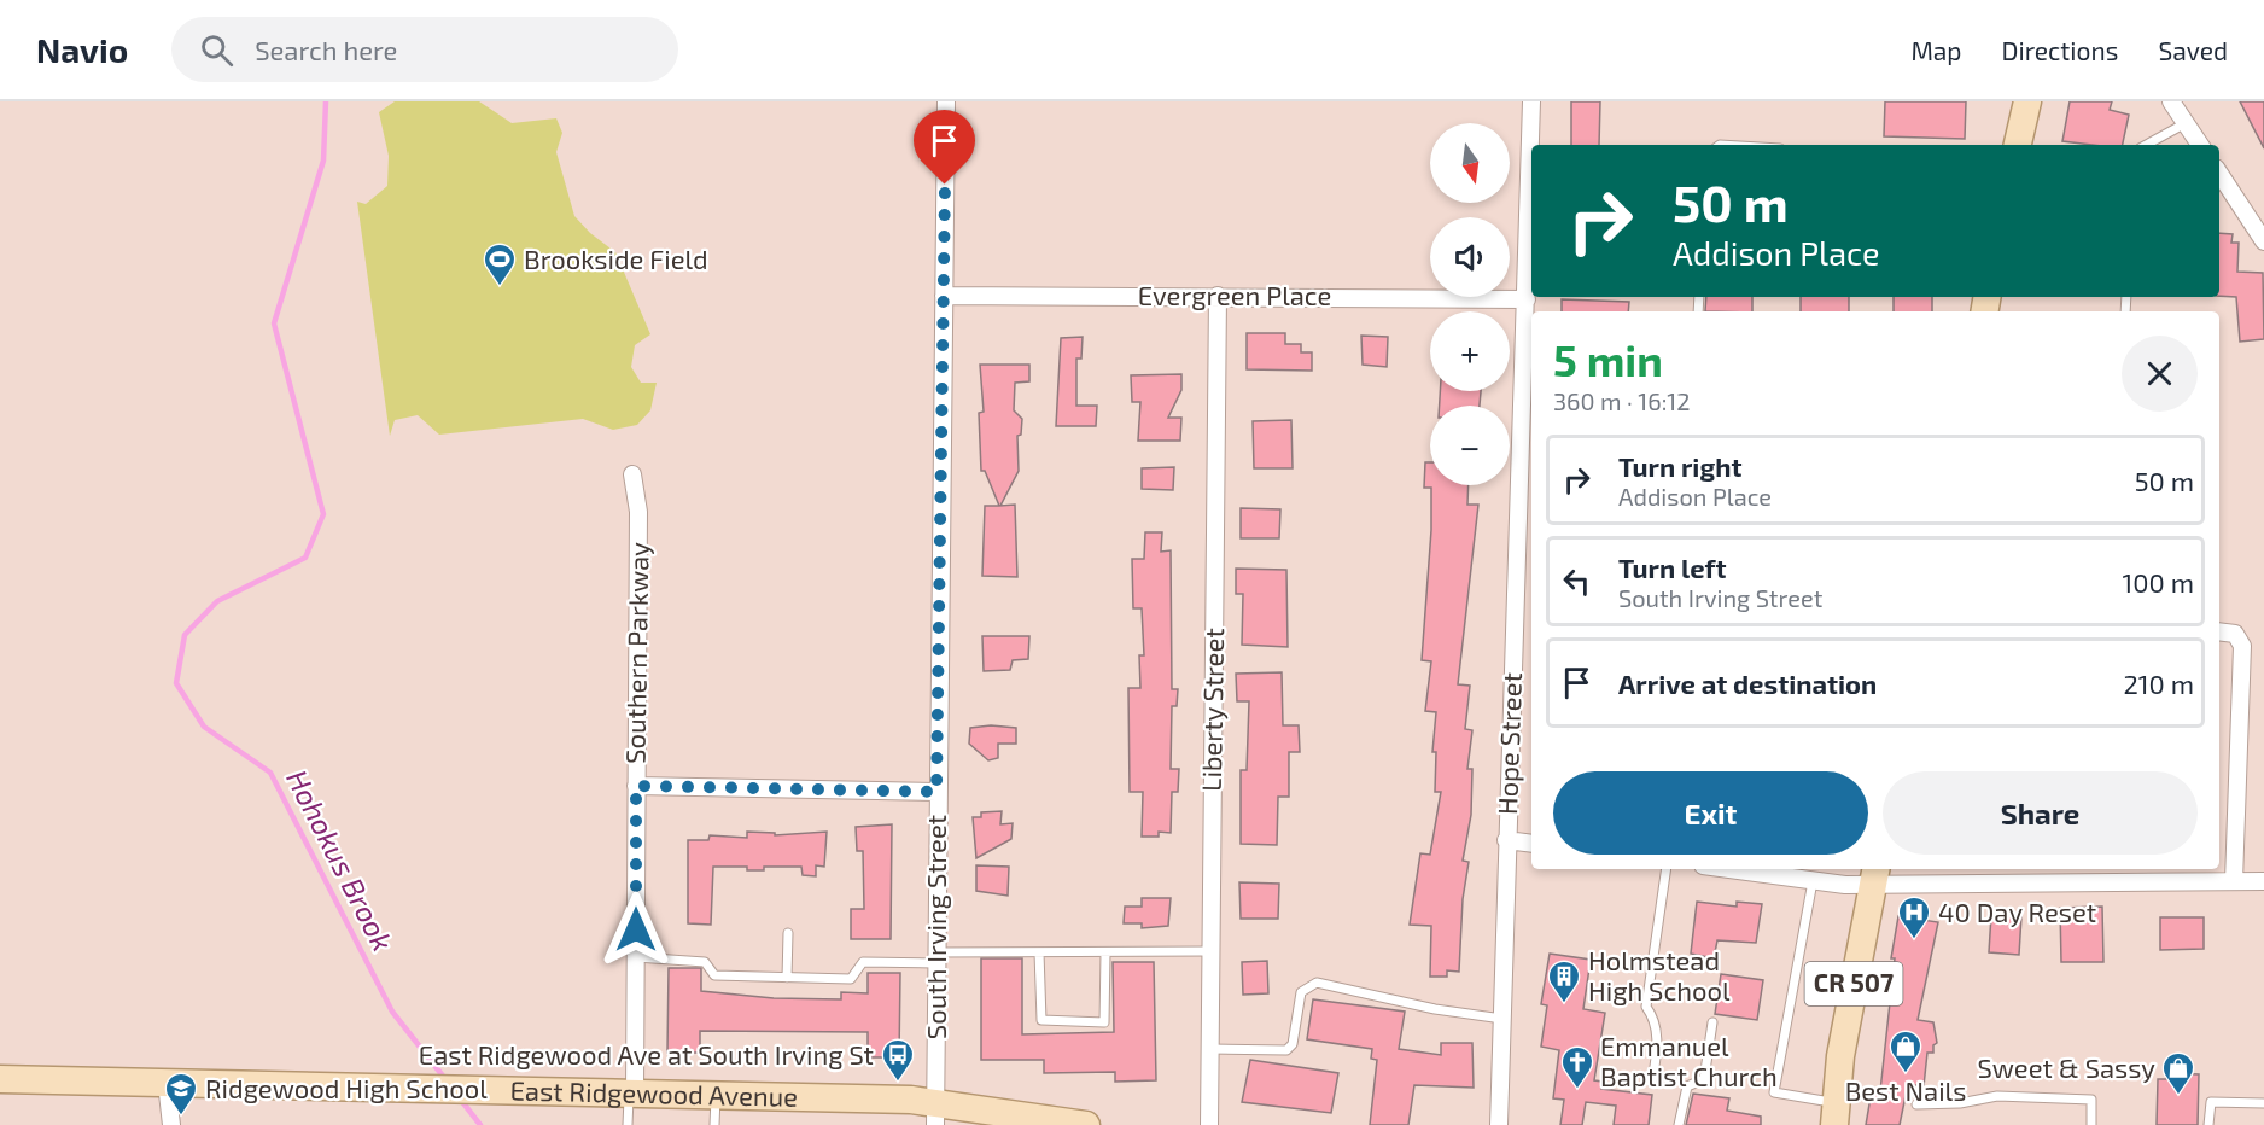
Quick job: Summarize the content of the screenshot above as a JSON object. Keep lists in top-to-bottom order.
{
  "streets": {
    "main road": ["CR 507", "East Ridgewood Avenue"],
    "street": [
      "Evergreen Place",
      "Southern Parkway",
      "Liberty Street",
      "Hope Street",
      "South Irving Street"
    ]
  },
  "crossings": [
    ["Evergreen Place", "Liberty Street"],
    ["Evergreen Place", "Hope Street"],
    ["Evergreen Place", "South Irving Street"],
    ["Southern Parkway", "East Ridgewood Avenue"],
    ["South Irving Street", "East Ridgewood Avenue"]
  ],
  "water": ["Hohokus Brook"],
  "places": {
    "sports": ["Brookside Field"],
    "hospital": ["40 Day Reset"],
    "building": ["Holmstead High School"],
    "shop": ["Best Nails", "Sweet & Sassy"],
    "bus stop": ["East Ridgewood Ave at South Irving St"],
    "church": ["Emmanuel Baptist Church"],
    "school or university": ["Ridgewood High School"]
  },
  "north": "bottom",
  "page": {
    "header": "Navio",
    "search": "Search here",
    "nav": ["Map", "Directions", "Saved"],
    "map_buttons": ["+", "−"],
    "turn": ["50 m", "Addison Place"],
    "heading": ["5 min", "360 m · 16:12"],
    "list": [
      {
        "name": "Turn right",
        "note": "Addison Place",
        "value": "50 m"
      },
      {
        "name": "Turn left",
        "note": "South Irving Street",
        "value": "100 m"
      },
      {
        "name": "Arrive at destination",
        "value": "210 m"
      }
    ],
    "buttons": ["Exit", "Share"]
  }
}
